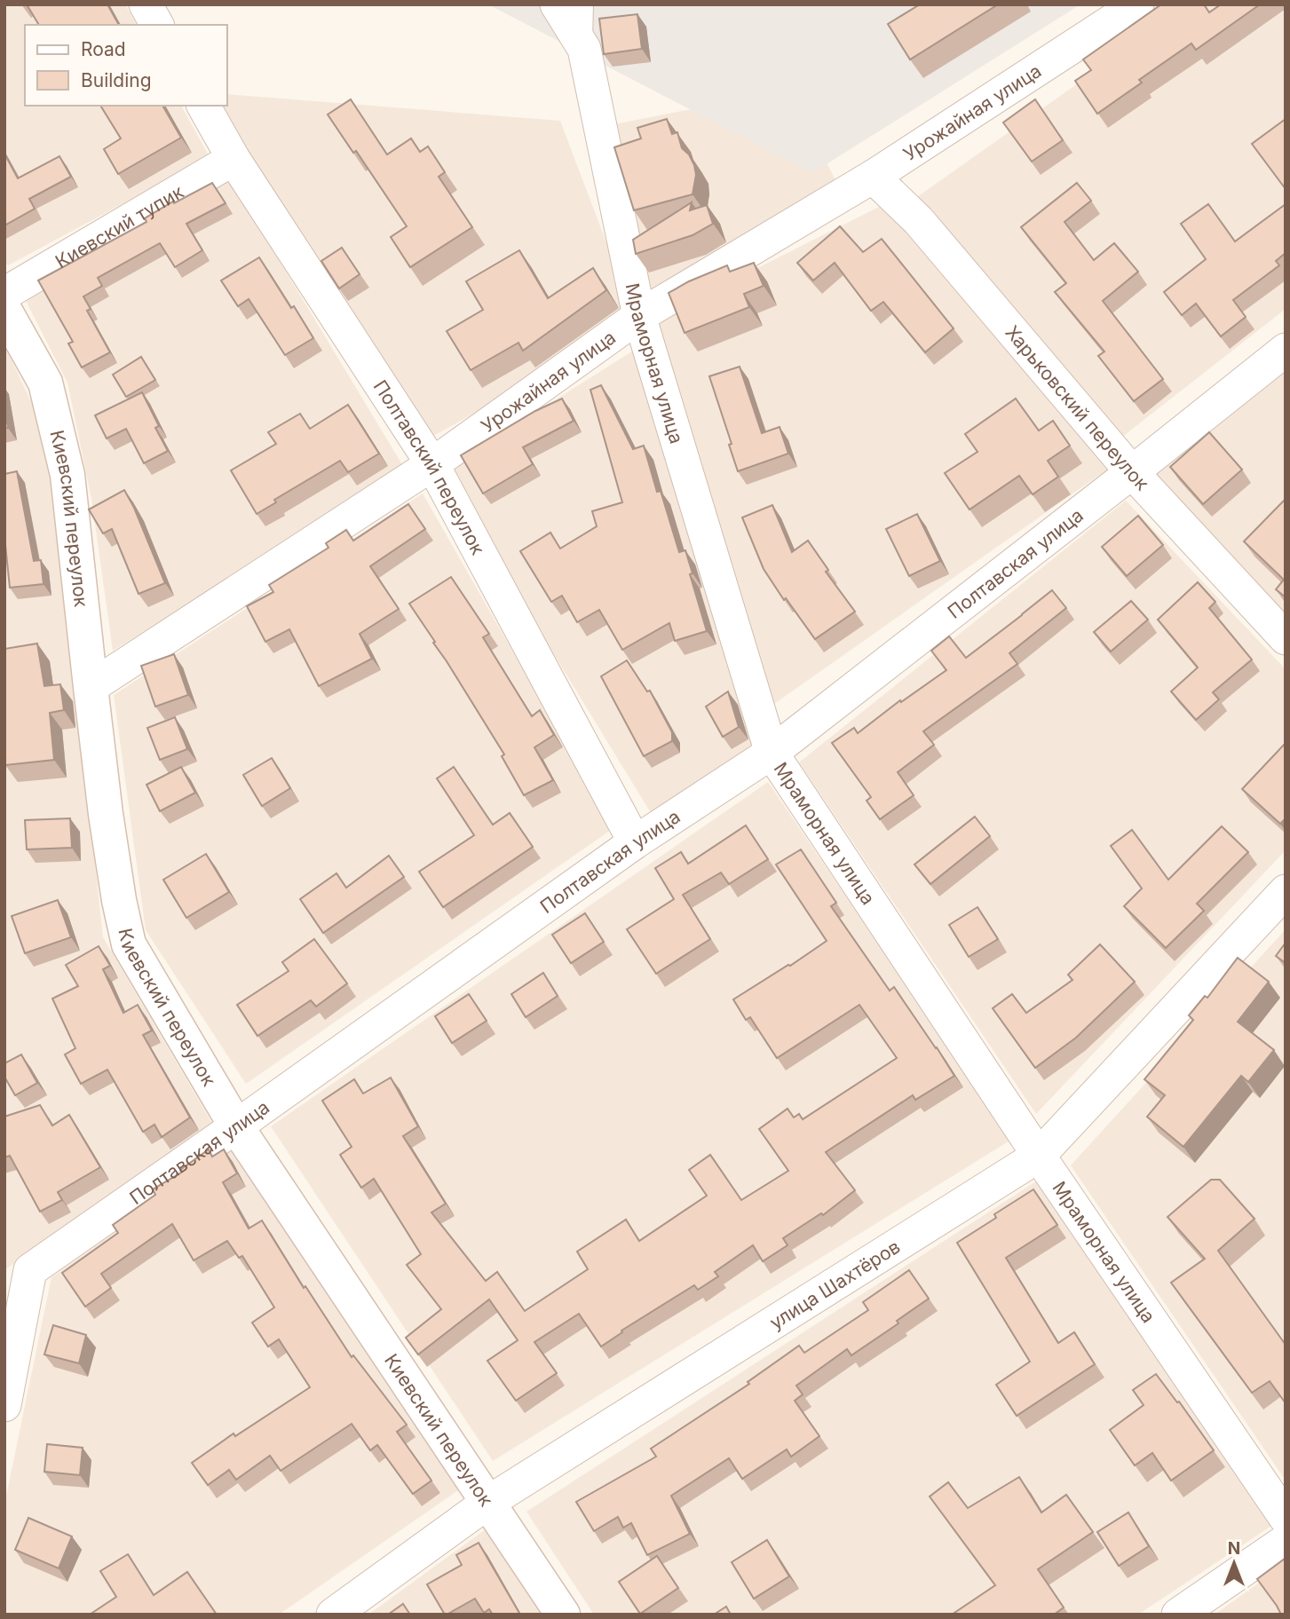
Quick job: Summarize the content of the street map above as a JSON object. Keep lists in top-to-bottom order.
{
  "streets": {
    "street": [
      "Урожайная улица",
      "Киевский тупик",
      "Мраморная улица",
      "Харьковский переулок",
      "Полтавский переулок",
      "Киевский переулок",
      "Полтавская улица",
      "улица Шахтёров"
    ]
  },
  "crossings": [
    ["Урожайная улица", "Мраморная улица"],
    ["Урожайная улица", "Харьковский переулок"],
    ["Урожайная улица", "Полтавский переулок"],
    ["Урожайная улица", "Киевский переулок"],
    ["Киевский тупик", "Полтавский переулок"],
    ["Мраморная улица", "Полтавская улица"],
    ["Мраморная улица", "улица Шахтёров"],
    ["Харьковский переулок", "Полтавская улица"],
    ["Полтавский переулок", "Полтавская улица"],
    ["Киевский переулок", "Полтавская улица"],
    ["Киевский переулок", "улица Шахтёров"]
  ],
  "legend": ["Road", "Building"],
  "north": "top"
}
